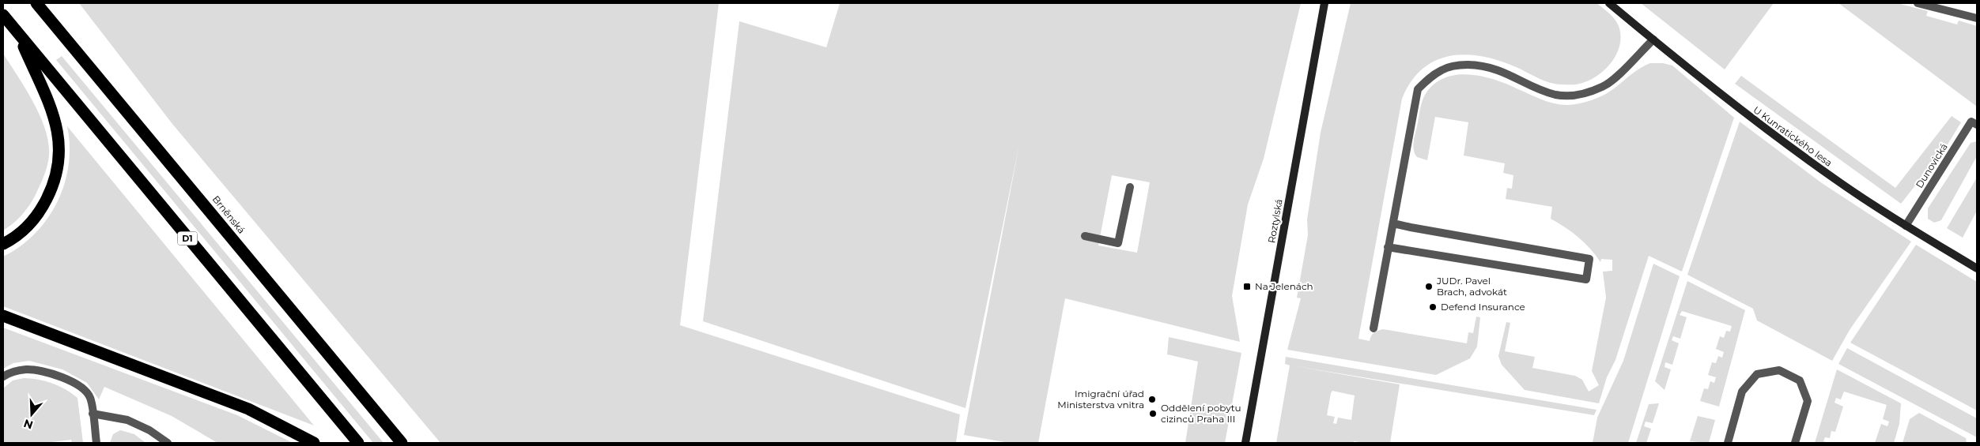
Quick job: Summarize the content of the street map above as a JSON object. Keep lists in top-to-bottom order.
{
  "streets": {
    "highway": ["Brněnská", "D1"],
    "street": ["U Kunratického lesa", "Dunovická", "Roztylská"]
  },
  "crossings": [
    ["U Kunratického lesa", "Dunovická"]
  ],
  "places": {
    "transit": ["Na Jelenách"],
    "other": [
      "JUDr. Pavel Brach, advokát",
      "Defend Insurance",
      "Imigrační úřad Ministerstva vnitra",
      "Oddělení pobytu cizinců Praha III"
    ]
  },
  "north": "bottom"
}
